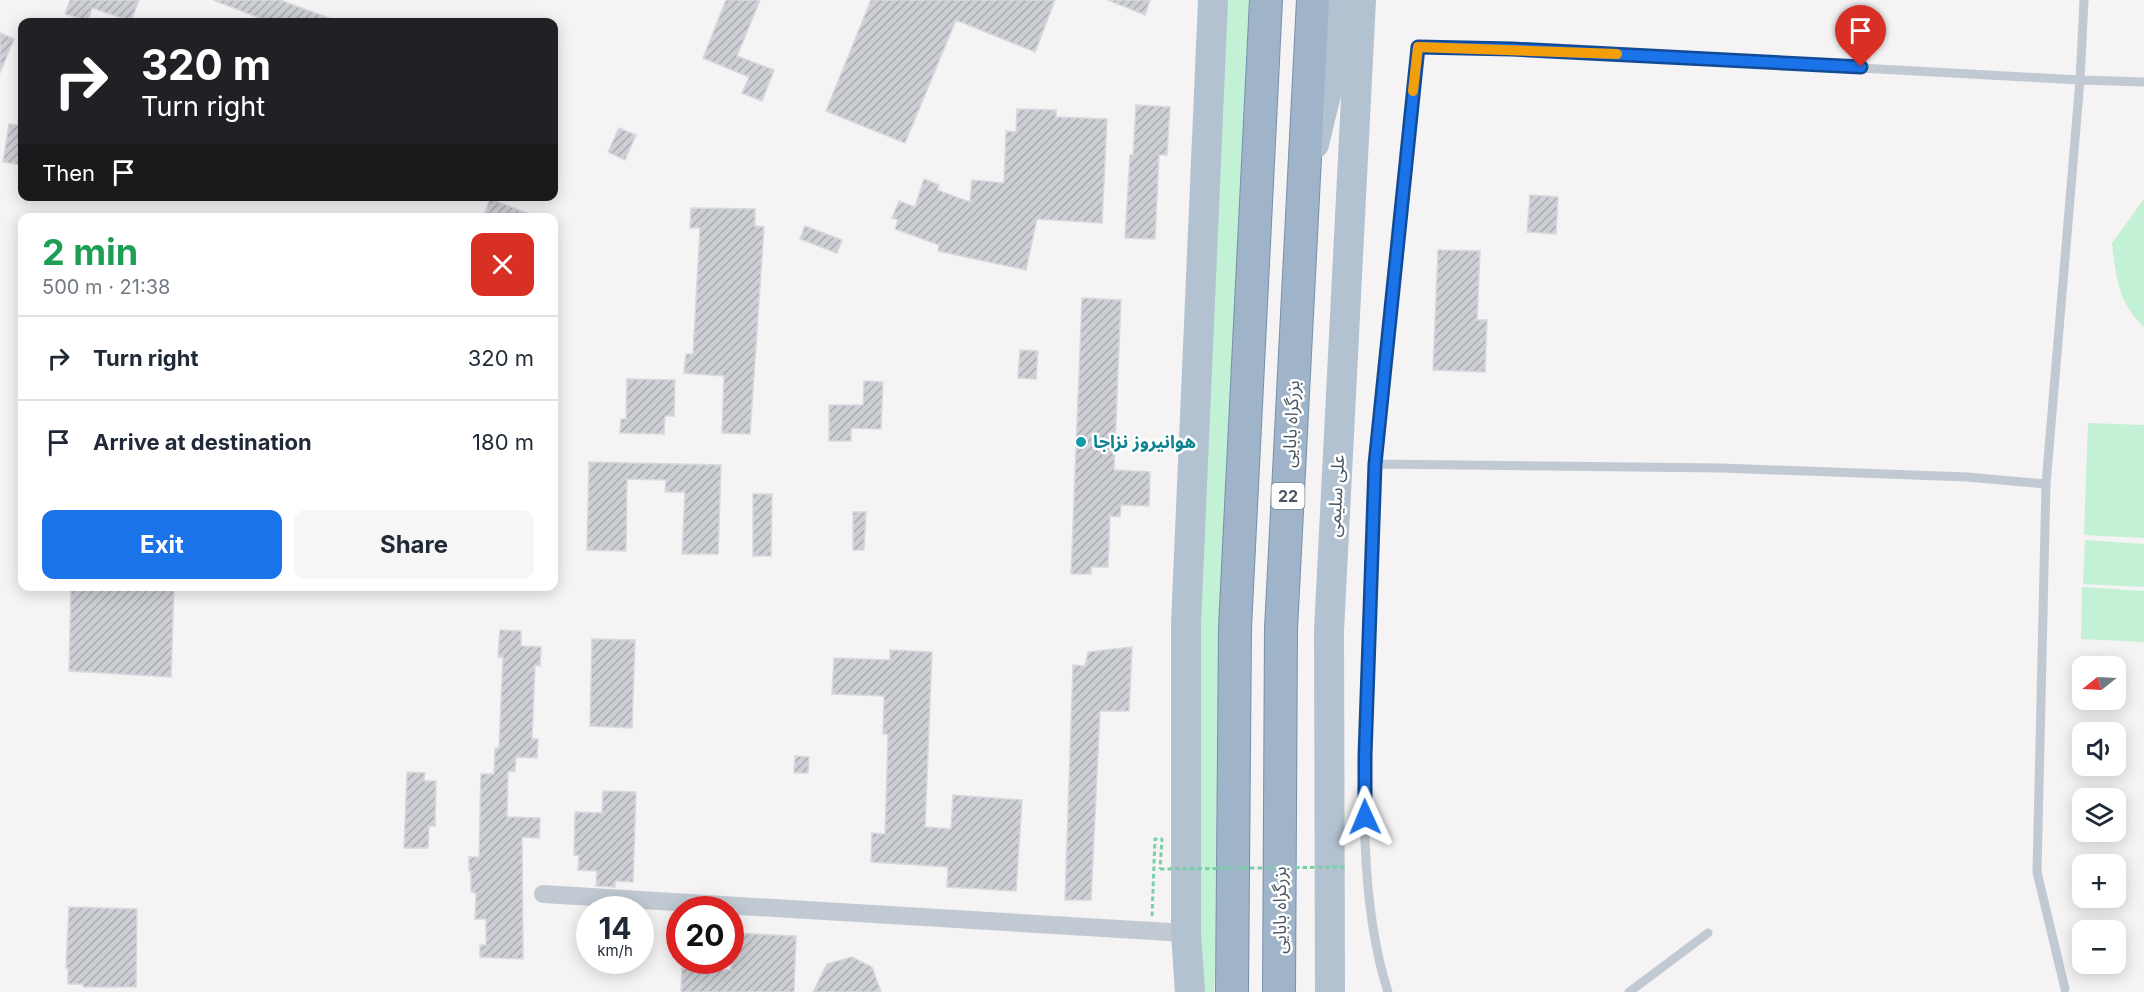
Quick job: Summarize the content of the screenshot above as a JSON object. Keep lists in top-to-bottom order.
{
  "streets": {
    "highway": ["بزرگراه بابایی", "22"],
    "main road": ["علی سلیمی"]
  },
  "places": ["هوانیروز نزاجا"],
  "north": "left",
  "page": {
    "turn": ["320 m", "Turn right"],
    "then": "Then",
    "heading": ["2 min", "500 m · 21:38"],
    "list": [
      {
        "name": "Turn right",
        "value": "320 m"
      },
      {
        "name": "Arrive at destination",
        "value": "180 m"
      }
    ],
    "buttons": ["Exit", "Share"],
    "map_buttons": ["+", "−"],
    "speed": "14 km/h",
    "limit": "20"
  }
}
